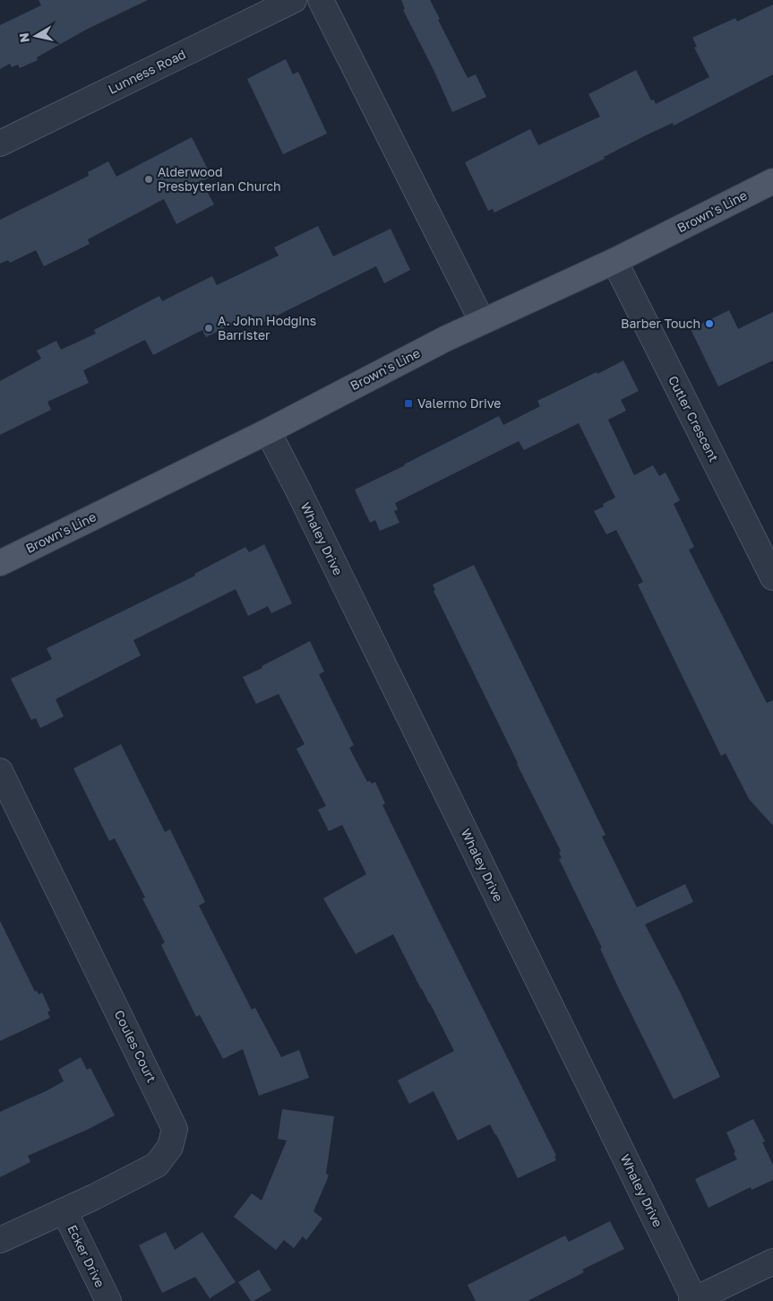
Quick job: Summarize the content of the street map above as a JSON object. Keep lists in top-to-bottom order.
{
  "streets": {
    "main road": ["Brown's Line"],
    "street": [
      "Lunness Road",
      "Cutler Crescent",
      "Whaley Drive",
      "Coules Court",
      "Ecker Drive"
    ]
  },
  "crossings": [
    ["Brown's Line", "Cutler Crescent"],
    ["Brown's Line", "Whaley Drive"],
    ["Coules Court", "Ecker Drive"]
  ],
  "places": {
    "other": ["Alderwood Presbyterian Church", "Barber Touch", "A. John Hodgins Barrister"],
    "transit": ["Valermo Drive"]
  },
  "north": "left"
}
